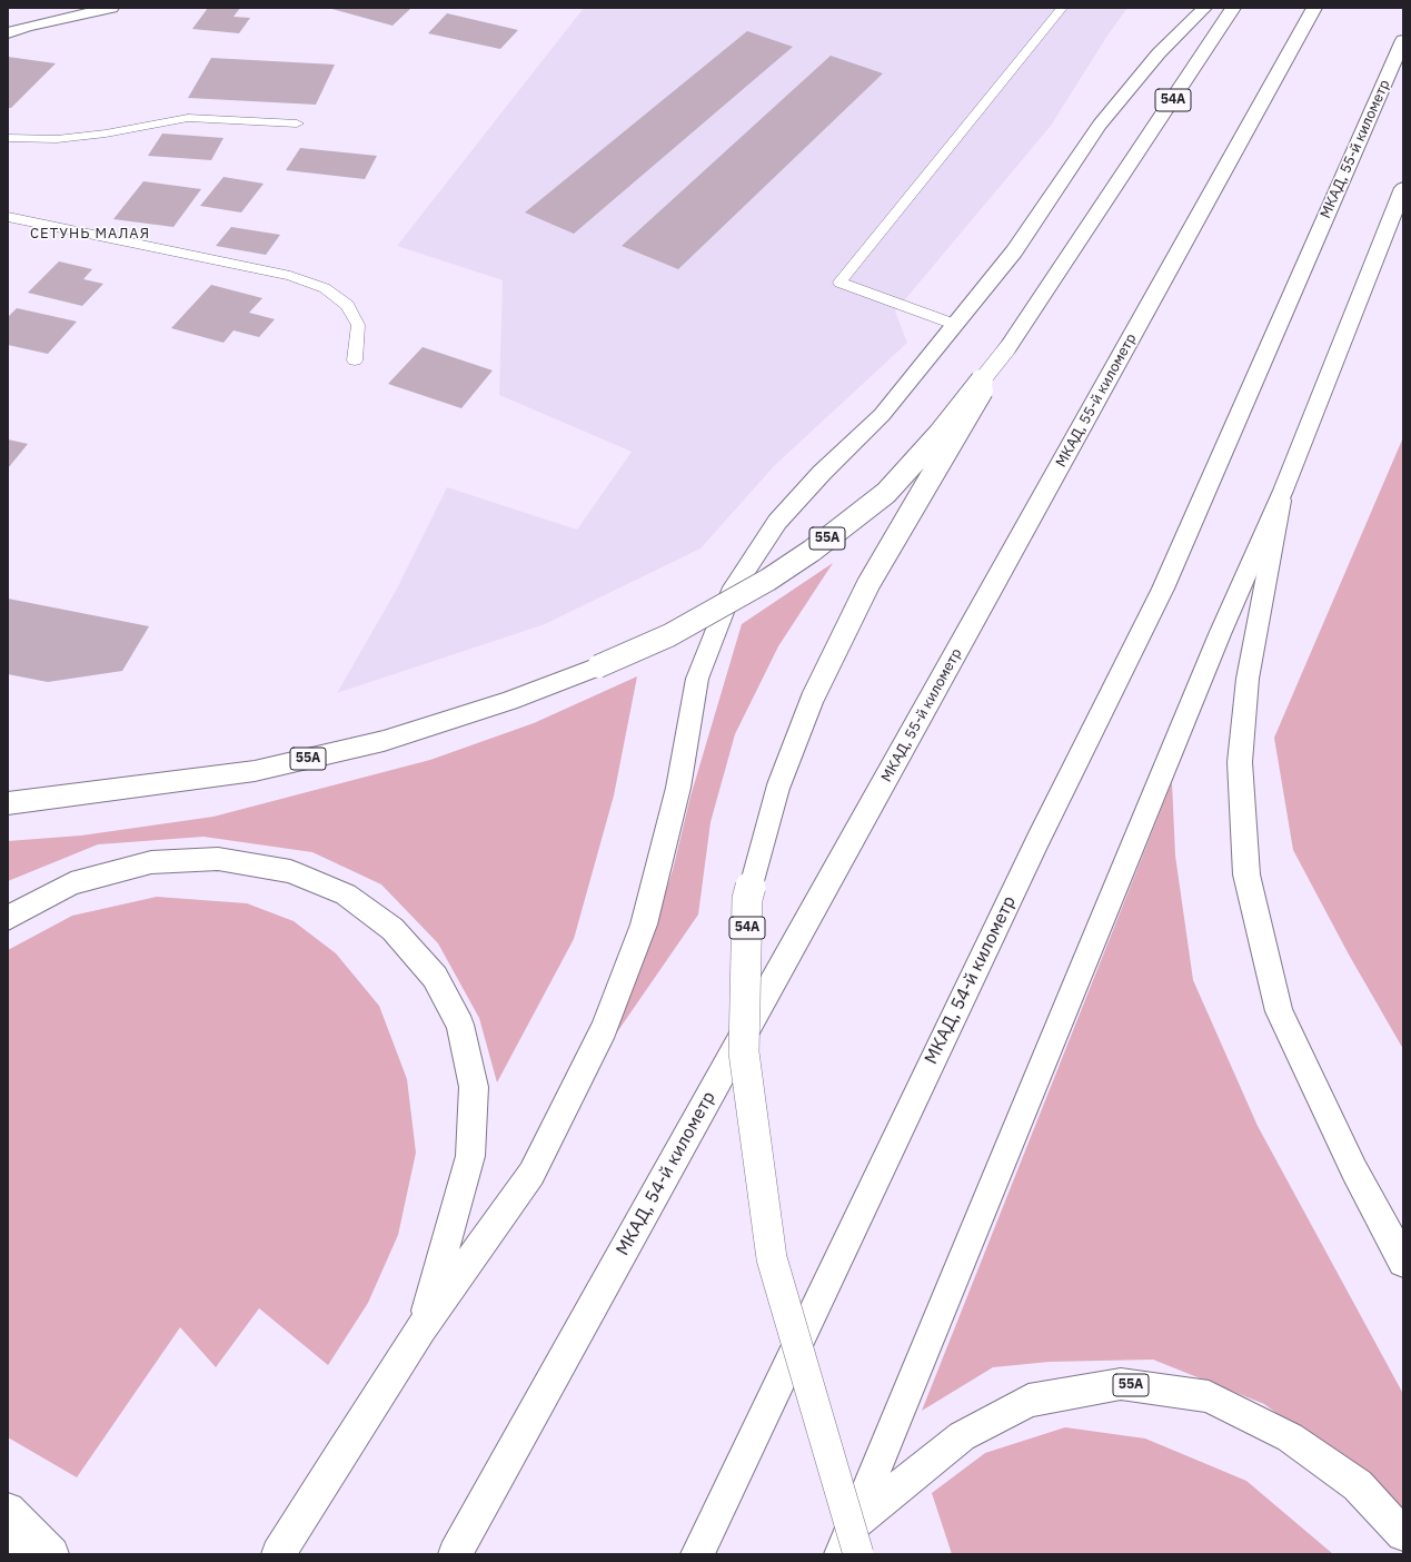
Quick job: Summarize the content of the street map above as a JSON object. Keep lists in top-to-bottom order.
{
  "streets": {
    "main road": [
      "54А",
      "МКАД, 55-й километр",
      "55А",
      "МКАД, 54-й километр"
    ]
  },
  "crossings": [
    ["54А", "55А"],
    ["МКАД, 55-й километр", "МКАД, 54-й километр"]
  ],
  "districts": ["СЕТУНЬ МАЛАЯ"]
}
